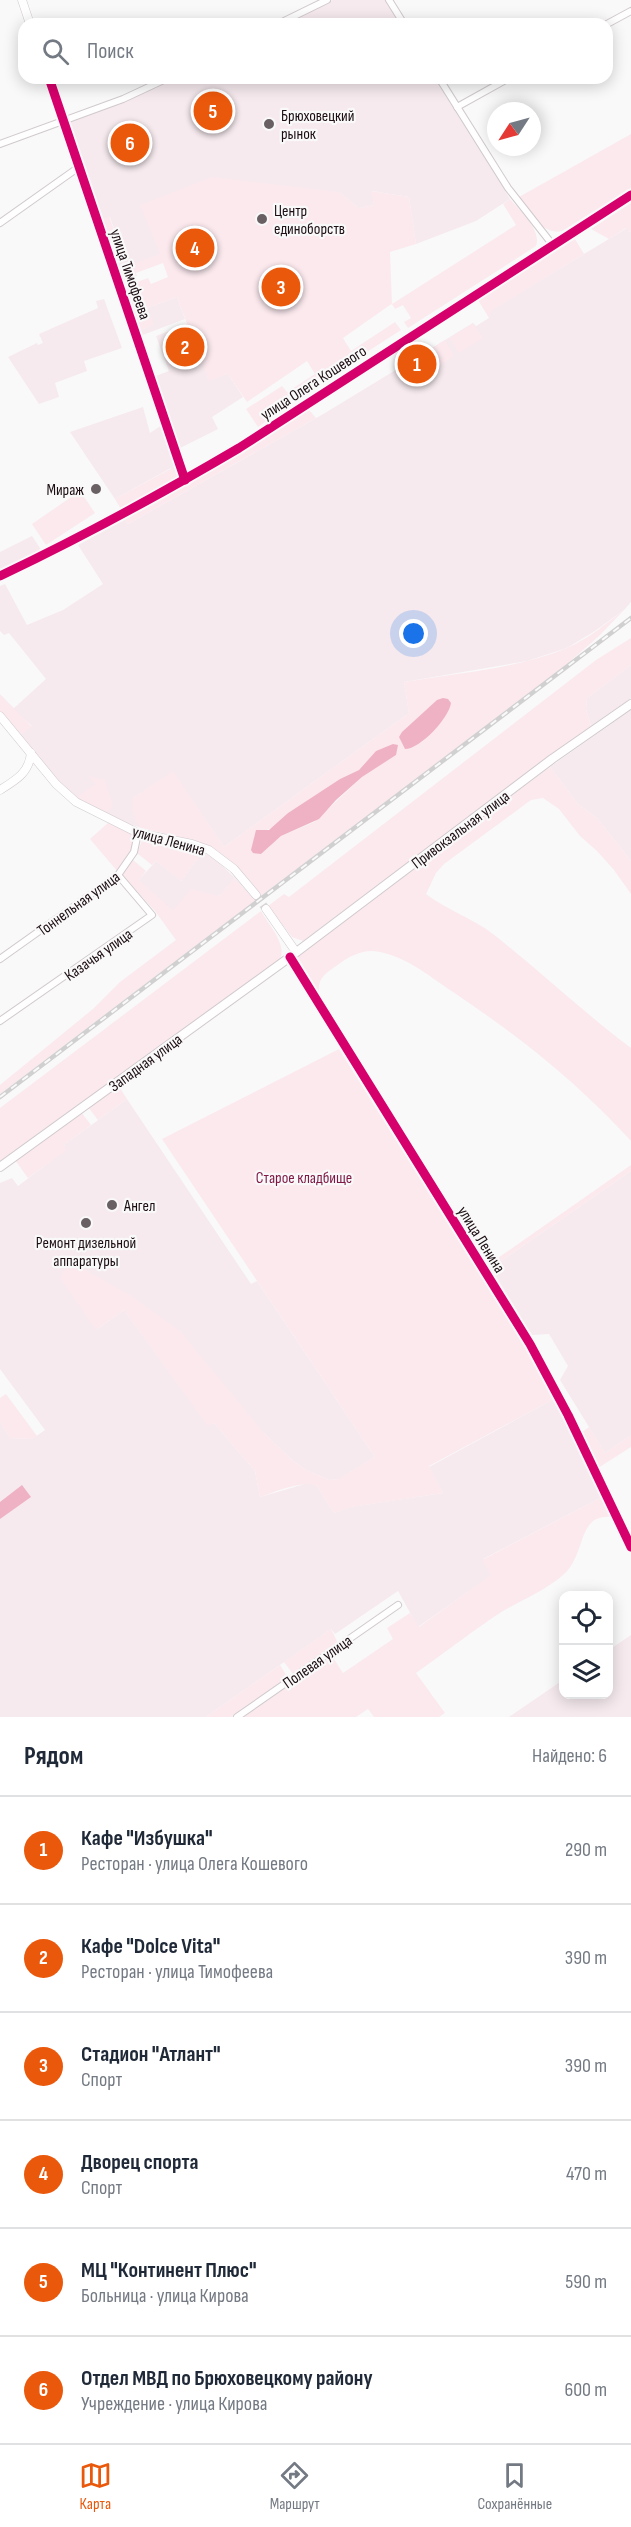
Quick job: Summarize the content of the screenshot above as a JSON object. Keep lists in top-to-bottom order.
{
  "streets": {
    "main road": ["Привокзальная улица", "Западная улица"],
    "street": [
      "улица Тимофеева",
      "улица Олега Кошевого",
      "улица Ленина",
      "Тоннельная улица",
      "Казачья улица",
      "Полевая улица"
    ]
  },
  "crossings": [
    ["улица Тимофеева", "улица Олега Кошевого"],
    ["Привокзальная улица", "улица Ленина"],
    ["Привокзальная улица", "Западная улица"],
    ["улица Ленина", "Тоннельная улица"],
    ["улица Ленина", "Западная улица"],
    ["Тоннельная улица", "Казачья улица"]
  ],
  "parks": ["Старое кладбище"],
  "places": [
    "Брюховецкий рынок",
    "Центр единоборств",
    "Мираж",
    "Ангел",
    "Ремонт дизельной аппаратуры"
  ],
  "north": "bottom left",
  "page": {
    "search": "Поиск",
    "pins": [
      "5",
      "6",
      "4",
      "3",
      "2",
      "1"
    ],
    "heading": ["Рядом", "Найдено: 6"],
    "list": [
      {
        "mark": "1",
        "name": "Кафе \"Избушка\"",
        "note": "Ресторан · улица Олега Кошевого",
        "value": "290 m"
      },
      {
        "mark": "2",
        "name": "Кафе \"Dolce Vita\"",
        "note": "Ресторан · улица Тимофеева",
        "value": "390 m"
      },
      {
        "mark": "3",
        "name": "Стадион \"Атлант\"",
        "note": "Спорт",
        "value": "390 m"
      },
      {
        "mark": "4",
        "name": "Дворец спорта",
        "note": "Спорт",
        "value": "470 m"
      },
      {
        "mark": "5",
        "name": "МЦ \"Континент Плюс\"",
        "note": "Больница · улица Кирова",
        "value": "590 m"
      },
      {
        "mark": "6",
        "name": "Отдел МВД по Брюховецкому району",
        "note": "Учреждение · улица Кирова",
        "value": "600 m"
      }
    ],
    "nav": ["Карта", "Маршрут", "Сохранённые"]
  }
}
